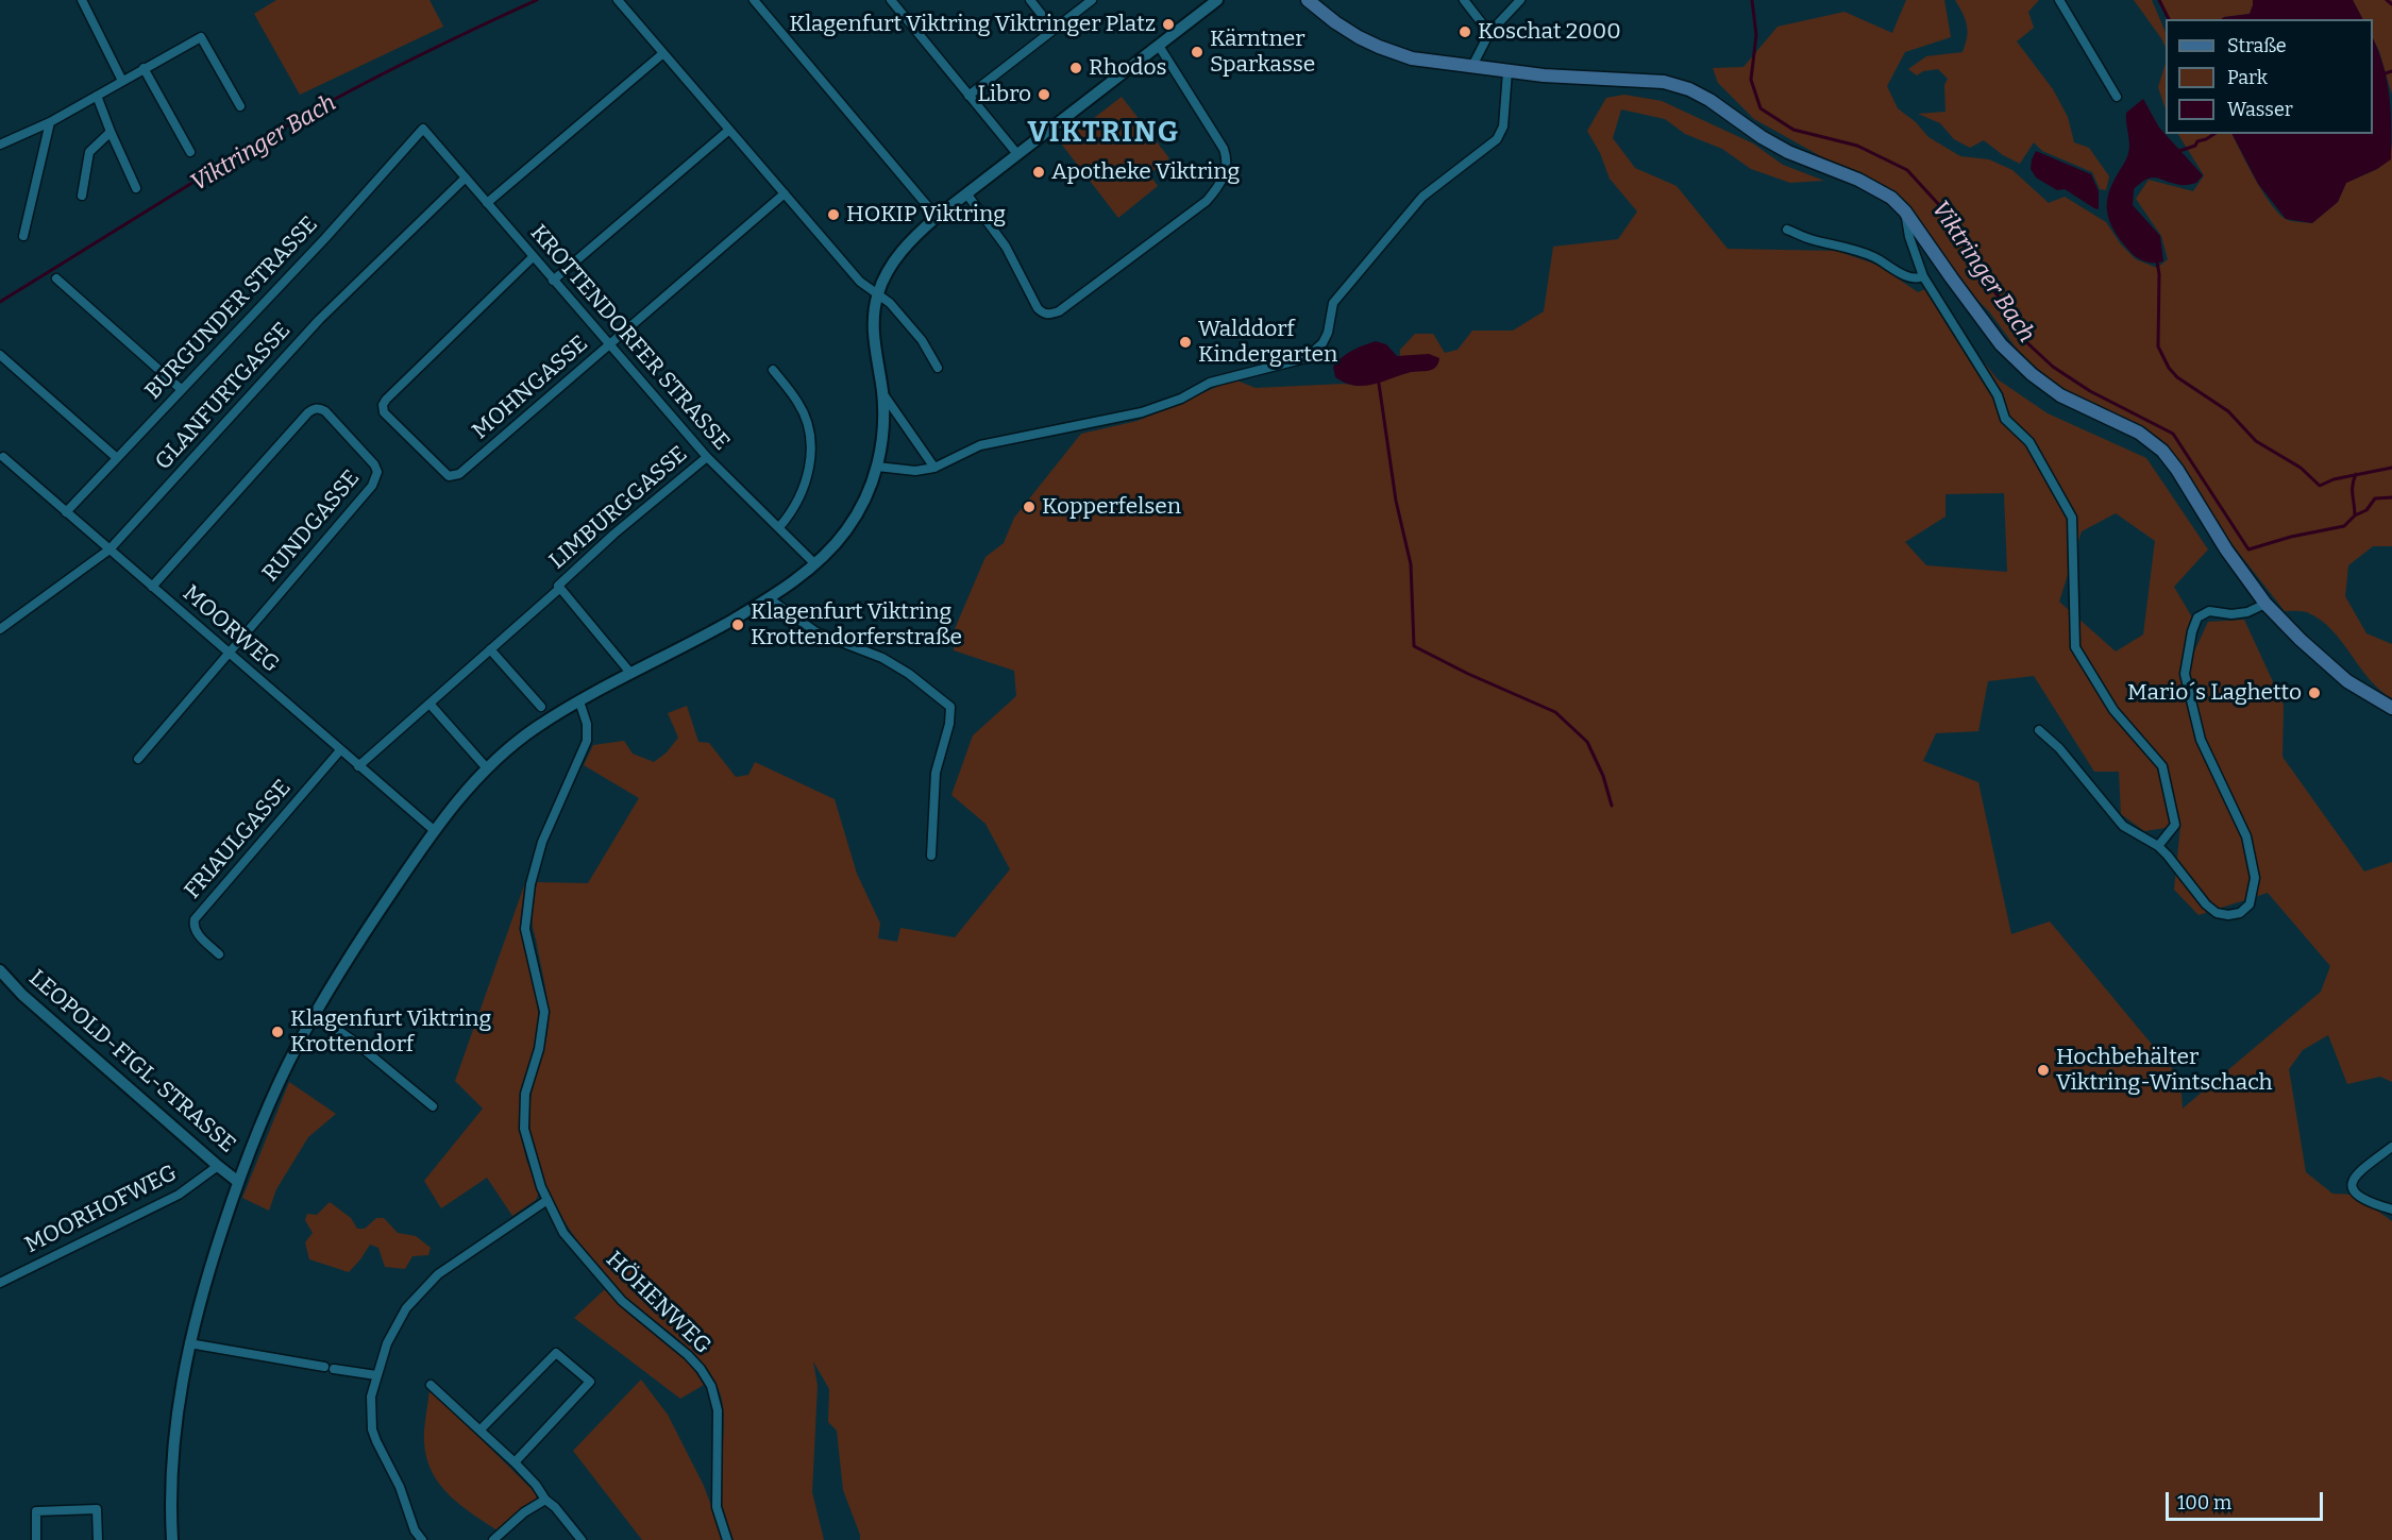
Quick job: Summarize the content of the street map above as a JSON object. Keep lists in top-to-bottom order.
{
  "streets": {
    "street": [
      "BURGUNDER STRASSE",
      "KROTTENDORFER STRASSE",
      "MOHNGASSE",
      "GLANFURTGASSE",
      "LIMBURGGASSE",
      "RUNDGASSE",
      "MOORWEG",
      "FRIAULGASSE",
      "LEOPOLD-FIGL-STRASSE",
      "MOORHOFWEG",
      "HÖHENWEG"
    ]
  },
  "crossings": [
    ["BURGUNDER STRASSE", "KROTTENDORFER STRASSE"],
    ["BURGUNDER STRASSE", "MOORWEG"],
    ["KROTTENDORFER STRASSE", "MOHNGASSE"],
    ["KROTTENDORFER STRASSE", "GLANFURTGASSE"],
    ["KROTTENDORFER STRASSE", "LIMBURGGASSE"],
    ["GLANFURTGASSE", "MOORWEG"],
    ["LIMBURGGASSE", "MOORWEG"],
    ["RUNDGASSE", "MOORWEG"],
    ["MOORWEG", "FRIAULGASSE"],
    ["LEOPOLD-FIGL-STRASSE", "MOORHOFWEG"]
  ],
  "districts": ["VIKTRING"],
  "water": ["Viktringer Bach"],
  "places": [
    "Klagenfurt Viktring Viktringer Platz",
    "Koschat 2000",
    "Kärntner Sparkasse",
    "Rhodos",
    "Libro",
    "Apotheke Viktring",
    "HOKIP Viktring",
    "Walddorf Kindergarten",
    "Kopperfelsen",
    "Klagenfurt Viktring Krottendorferstraße",
    "Mario´s Laghetto",
    "Klagenfurt Viktring Krottendorf",
    "Hochbehälter Viktring-Wintschach"
  ],
  "legend": ["Straße", "Park", "Wasser"],
  "scale_bar": "100 m"
}
